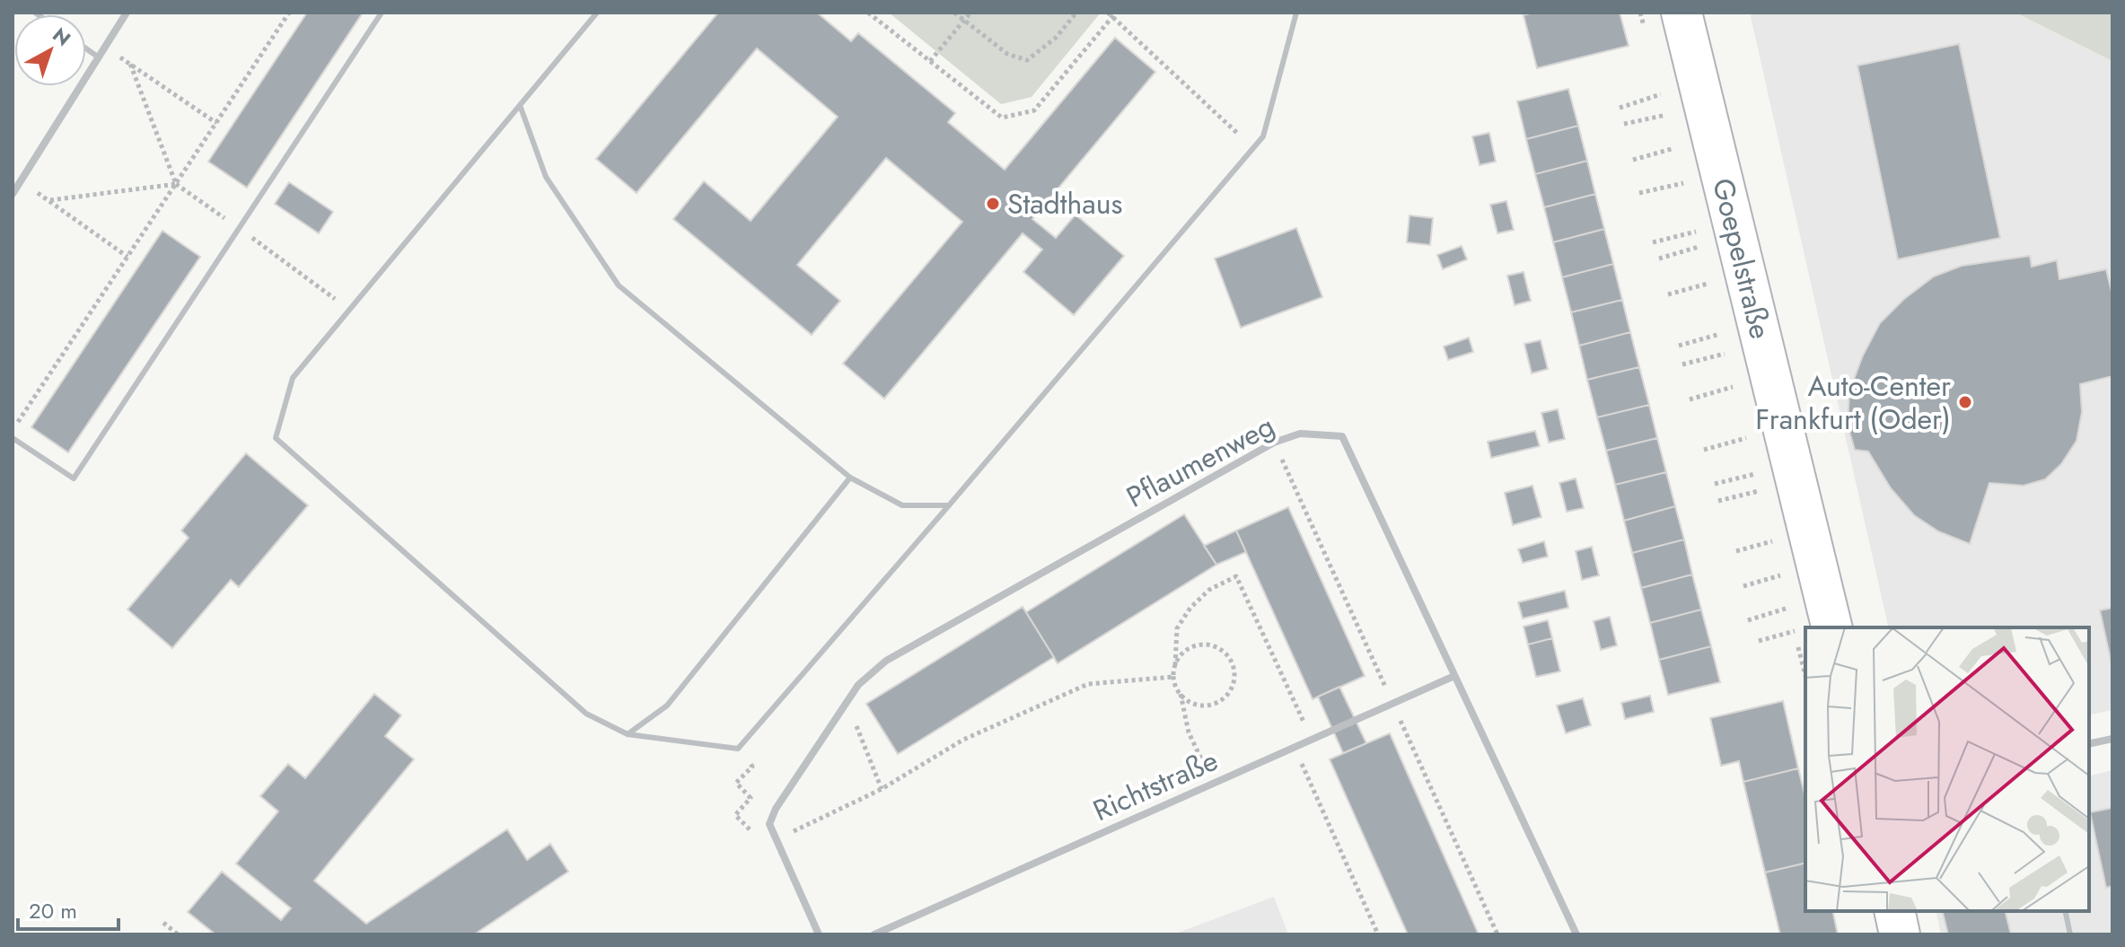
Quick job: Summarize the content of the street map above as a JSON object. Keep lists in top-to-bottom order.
{
  "streets": {
    "street": ["Goepelstraße", "Pflaumenweg", "Richtstraße"]
  },
  "crossings": [
    ["Pflaumenweg", "Richtstraße"]
  ],
  "places": ["Stadthaus", "Auto-Center Frankfurt (Oder)"],
  "scale_bar": "20 m",
  "north": "top right"
}
